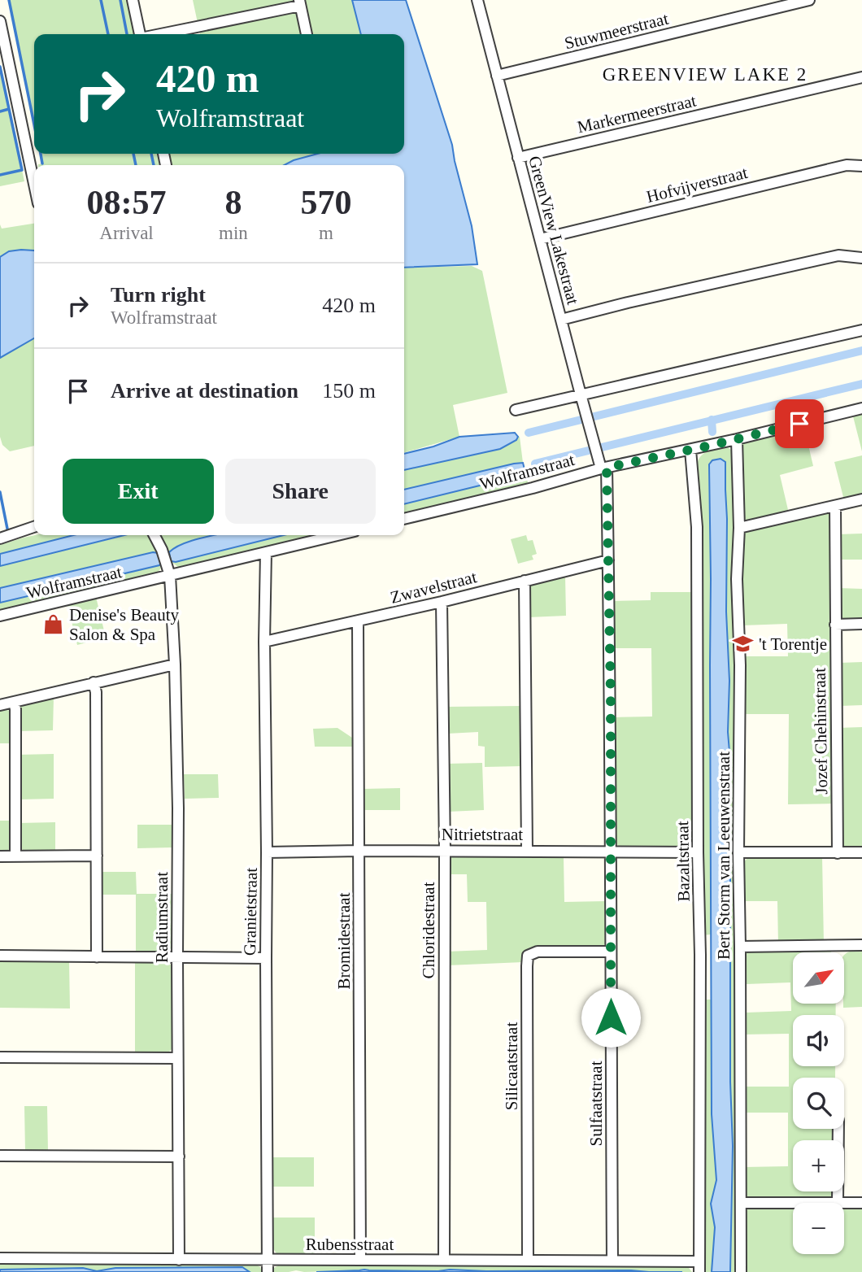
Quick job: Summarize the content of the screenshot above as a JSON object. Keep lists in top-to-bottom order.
{
  "streets": {
    "street": [
      "Stuwmeerstraat",
      "Markermeerstraat",
      "Hofvijverstraat",
      "GreenView Lakestraat",
      "Wolframstraat",
      "Zwavelstraat",
      "Jozef Chehinstraat",
      "Nitrietstraat",
      "Bert Storm van Leeuwenstraat",
      "Bazaltstraat",
      "Granietstraat",
      "Radiumstraat",
      "Chloridestraat",
      "Bromidestraat",
      "Silicaatstraat",
      "Sulfaatstraat",
      "Rubensstraat"
    ]
  },
  "crossings": [
    ["Stuwmeerstraat", "GreenView Lakestraat"],
    ["Markermeerstraat", "GreenView Lakestraat"],
    ["Hofvijverstraat", "GreenView Lakestraat"],
    ["GreenView Lakestraat", "Wolframstraat"],
    ["GreenView Lakestraat", "Sulfaatstraat"],
    ["Wolframstraat", "Bert Storm van Leeuwenstraat"],
    ["Wolframstraat", "Bazaltstraat"],
    ["Wolframstraat", "Granietstraat"],
    ["Wolframstraat", "Radiumstraat"],
    ["Wolframstraat", "Sulfaatstraat"],
    ["Zwavelstraat", "Granietstraat"],
    ["Zwavelstraat", "Chloridestraat"],
    ["Zwavelstraat", "Bromidestraat"],
    ["Zwavelstraat", "Sulfaatstraat"],
    ["Nitrietstraat", "Bazaltstraat"],
    ["Nitrietstraat", "Granietstraat"],
    ["Nitrietstraat", "Chloridestraat"],
    ["Nitrietstraat", "Bromidestraat"],
    ["Nitrietstraat", "Sulfaatstraat"],
    ["Bazaltstraat", "Rubensstraat"],
    ["Granietstraat", "Rubensstraat"],
    ["Radiumstraat", "Rubensstraat"],
    ["Chloridestraat", "Rubensstraat"],
    ["Bromidestraat", "Rubensstraat"],
    ["Silicaatstraat", "Sulfaatstraat"],
    ["Silicaatstraat", "Rubensstraat"],
    ["Sulfaatstraat", "Rubensstraat"]
  ],
  "districts": ["GREENVIEW LAKE 2"],
  "places": {
    "shop": ["Denise's Beauty Salon & Spa"],
    "school or university": ["'t Torentje"]
  },
  "north": "top right",
  "page": {
    "turn": ["420 m", "Wolframstraat"],
    "eta": [
      "08:57",
      "Arrival",
      "8",
      "min",
      "570",
      "m"
    ],
    "list": [
      {
        "name": "Turn right",
        "note": "Wolframstraat",
        "value": "420 m"
      },
      {
        "name": "Arrive at destination",
        "value": "150 m"
      }
    ],
    "buttons": ["Exit", "Share"],
    "map_buttons": ["+", "−"]
  }
}
